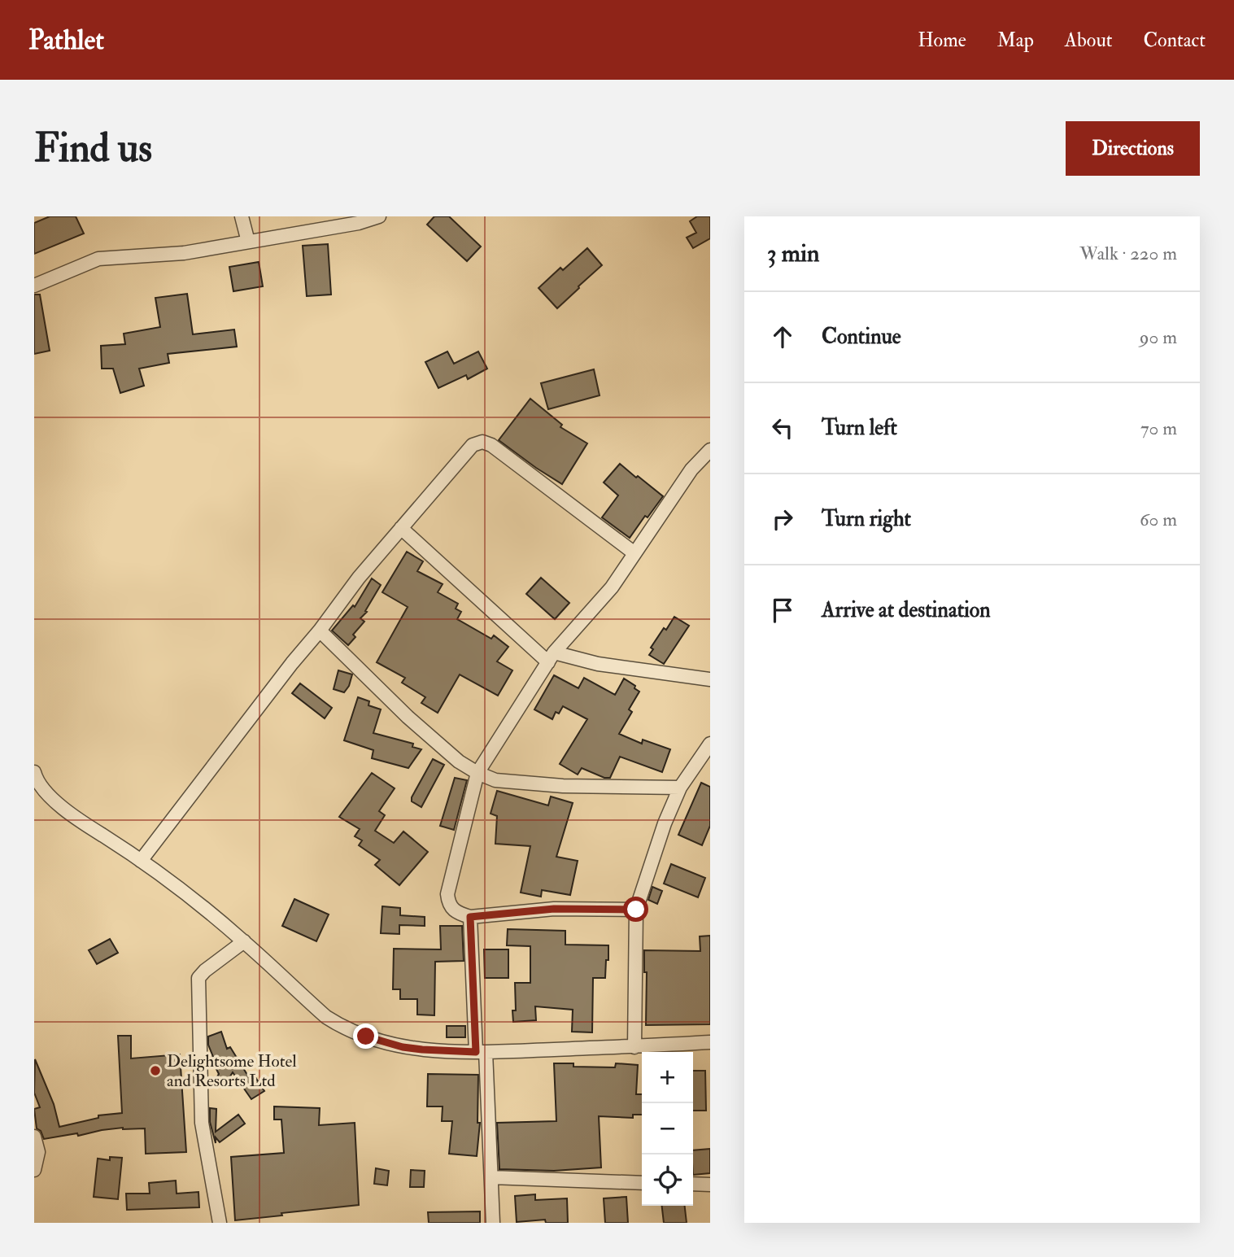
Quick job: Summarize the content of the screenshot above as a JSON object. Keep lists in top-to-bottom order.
{
  "places": ["Delightsome Hotel and Resorts Ltd"],
  "page": {
    "header": "Pathlet",
    "nav": [
      "Home",
      "Map",
      "About",
      "Contact"
    ],
    "buttons": "Directions",
    "title": "Find us",
    "heading": ["3 min", "Walk · 220 m"],
    "list": [
      ["Continue", "90 m"],
      ["Turn left", "70 m"],
      ["Turn right", "60 m"],
      "Arrive at destination"
    ],
    "map_buttons": ["+", "−"]
  }
}
